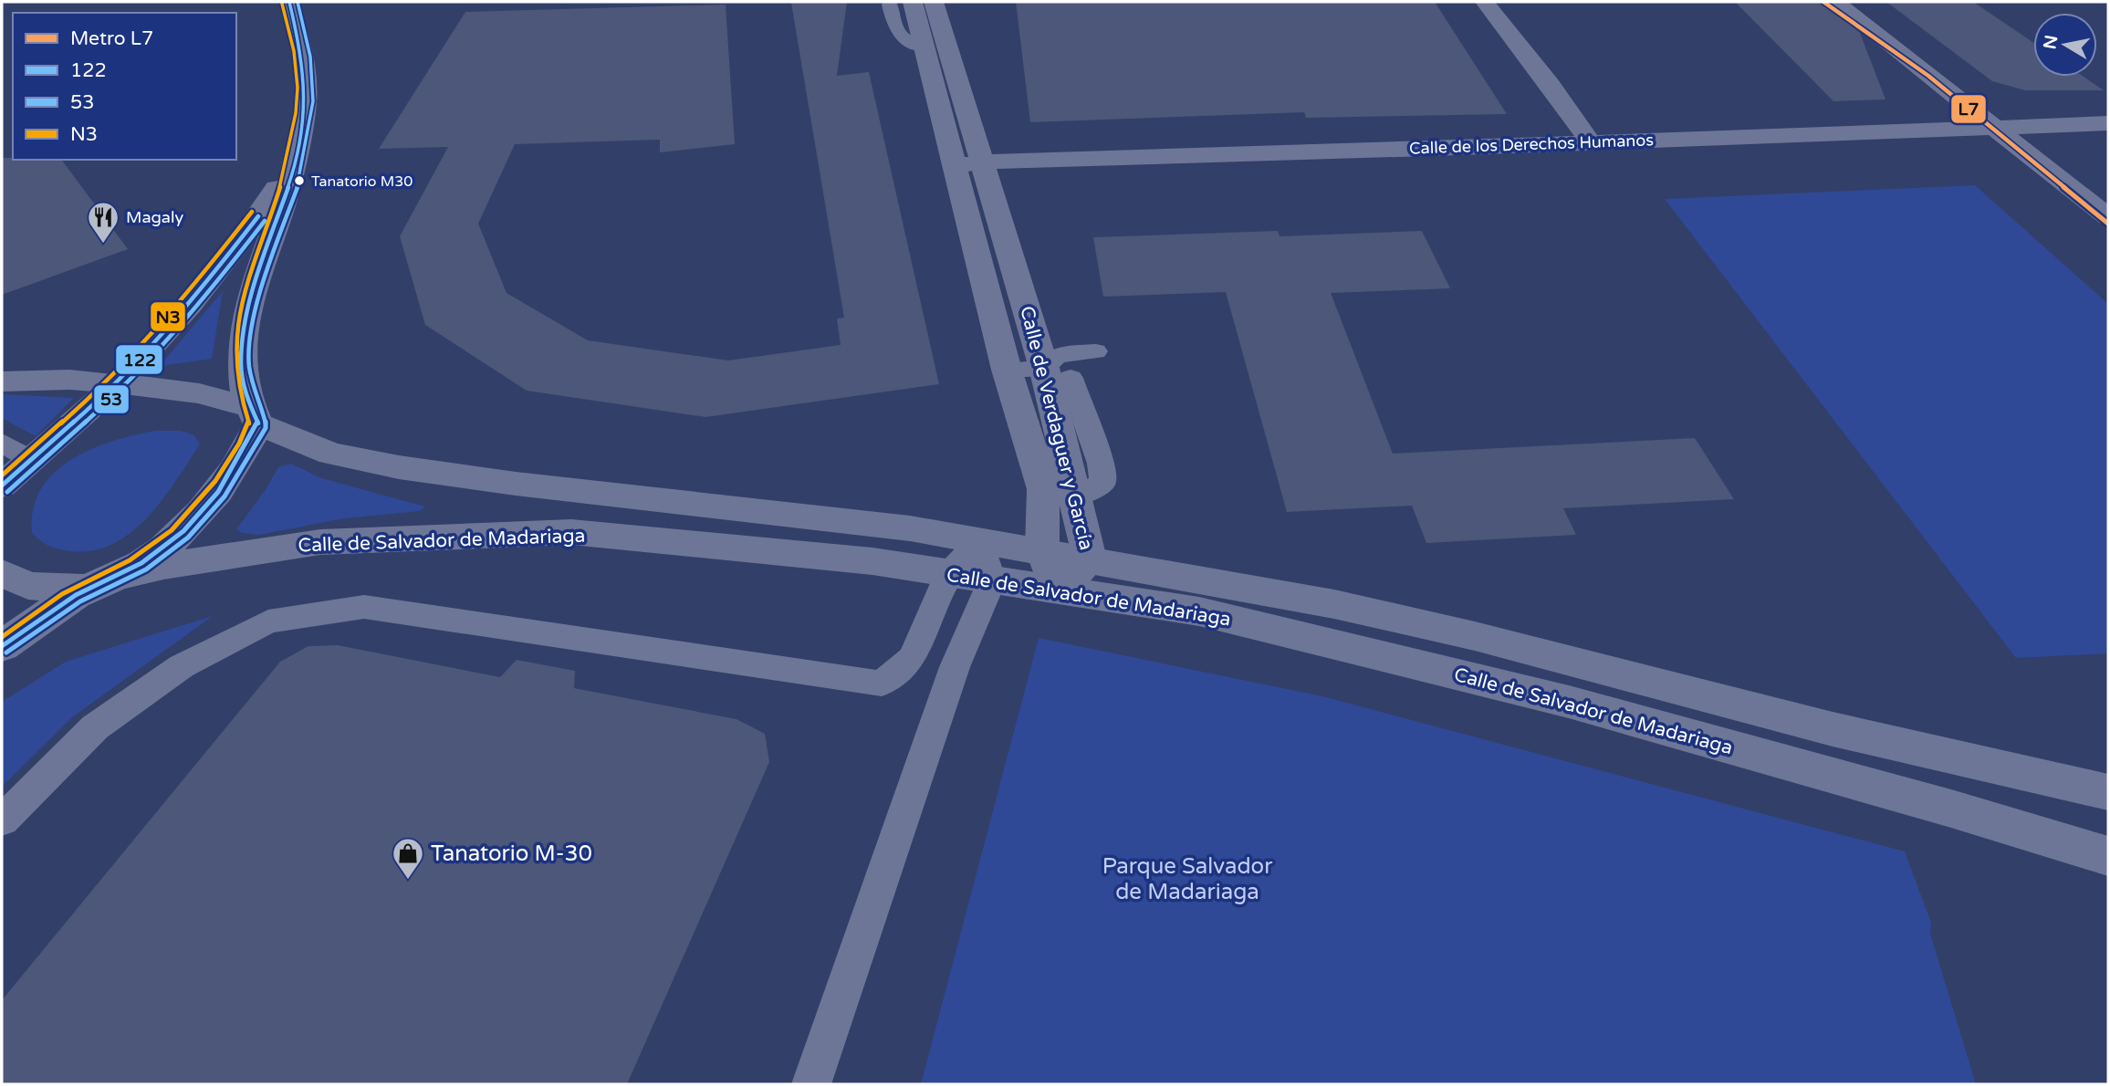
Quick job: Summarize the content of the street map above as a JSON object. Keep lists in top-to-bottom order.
{
  "streets": {
    "street": ["Calle de los Derechos Humanos", "Calle de Verdaguer y García", "Calle de Salvador de Madariaga"]
  },
  "crossings": [
    ["Calle de los Derechos Humanos", "Calle de Verdaguer y García"],
    ["Calle de Verdaguer y García", "Calle de Salvador de Madariaga"]
  ],
  "parks": ["Parque Salvador de Madariaga"],
  "places": {
    "other": ["Tanatorio M30"],
    "restaurant": ["Magaly"],
    "shop": ["Tanatorio M-30"]
  },
  "lines": [
    "metro line L7",
    "transit line 122",
    "transit line 53",
    "transit line N3"
  ],
  "legend": [
    "Metro L7",
    "122",
    "53",
    "N3"
  ],
  "north": "left"
}
